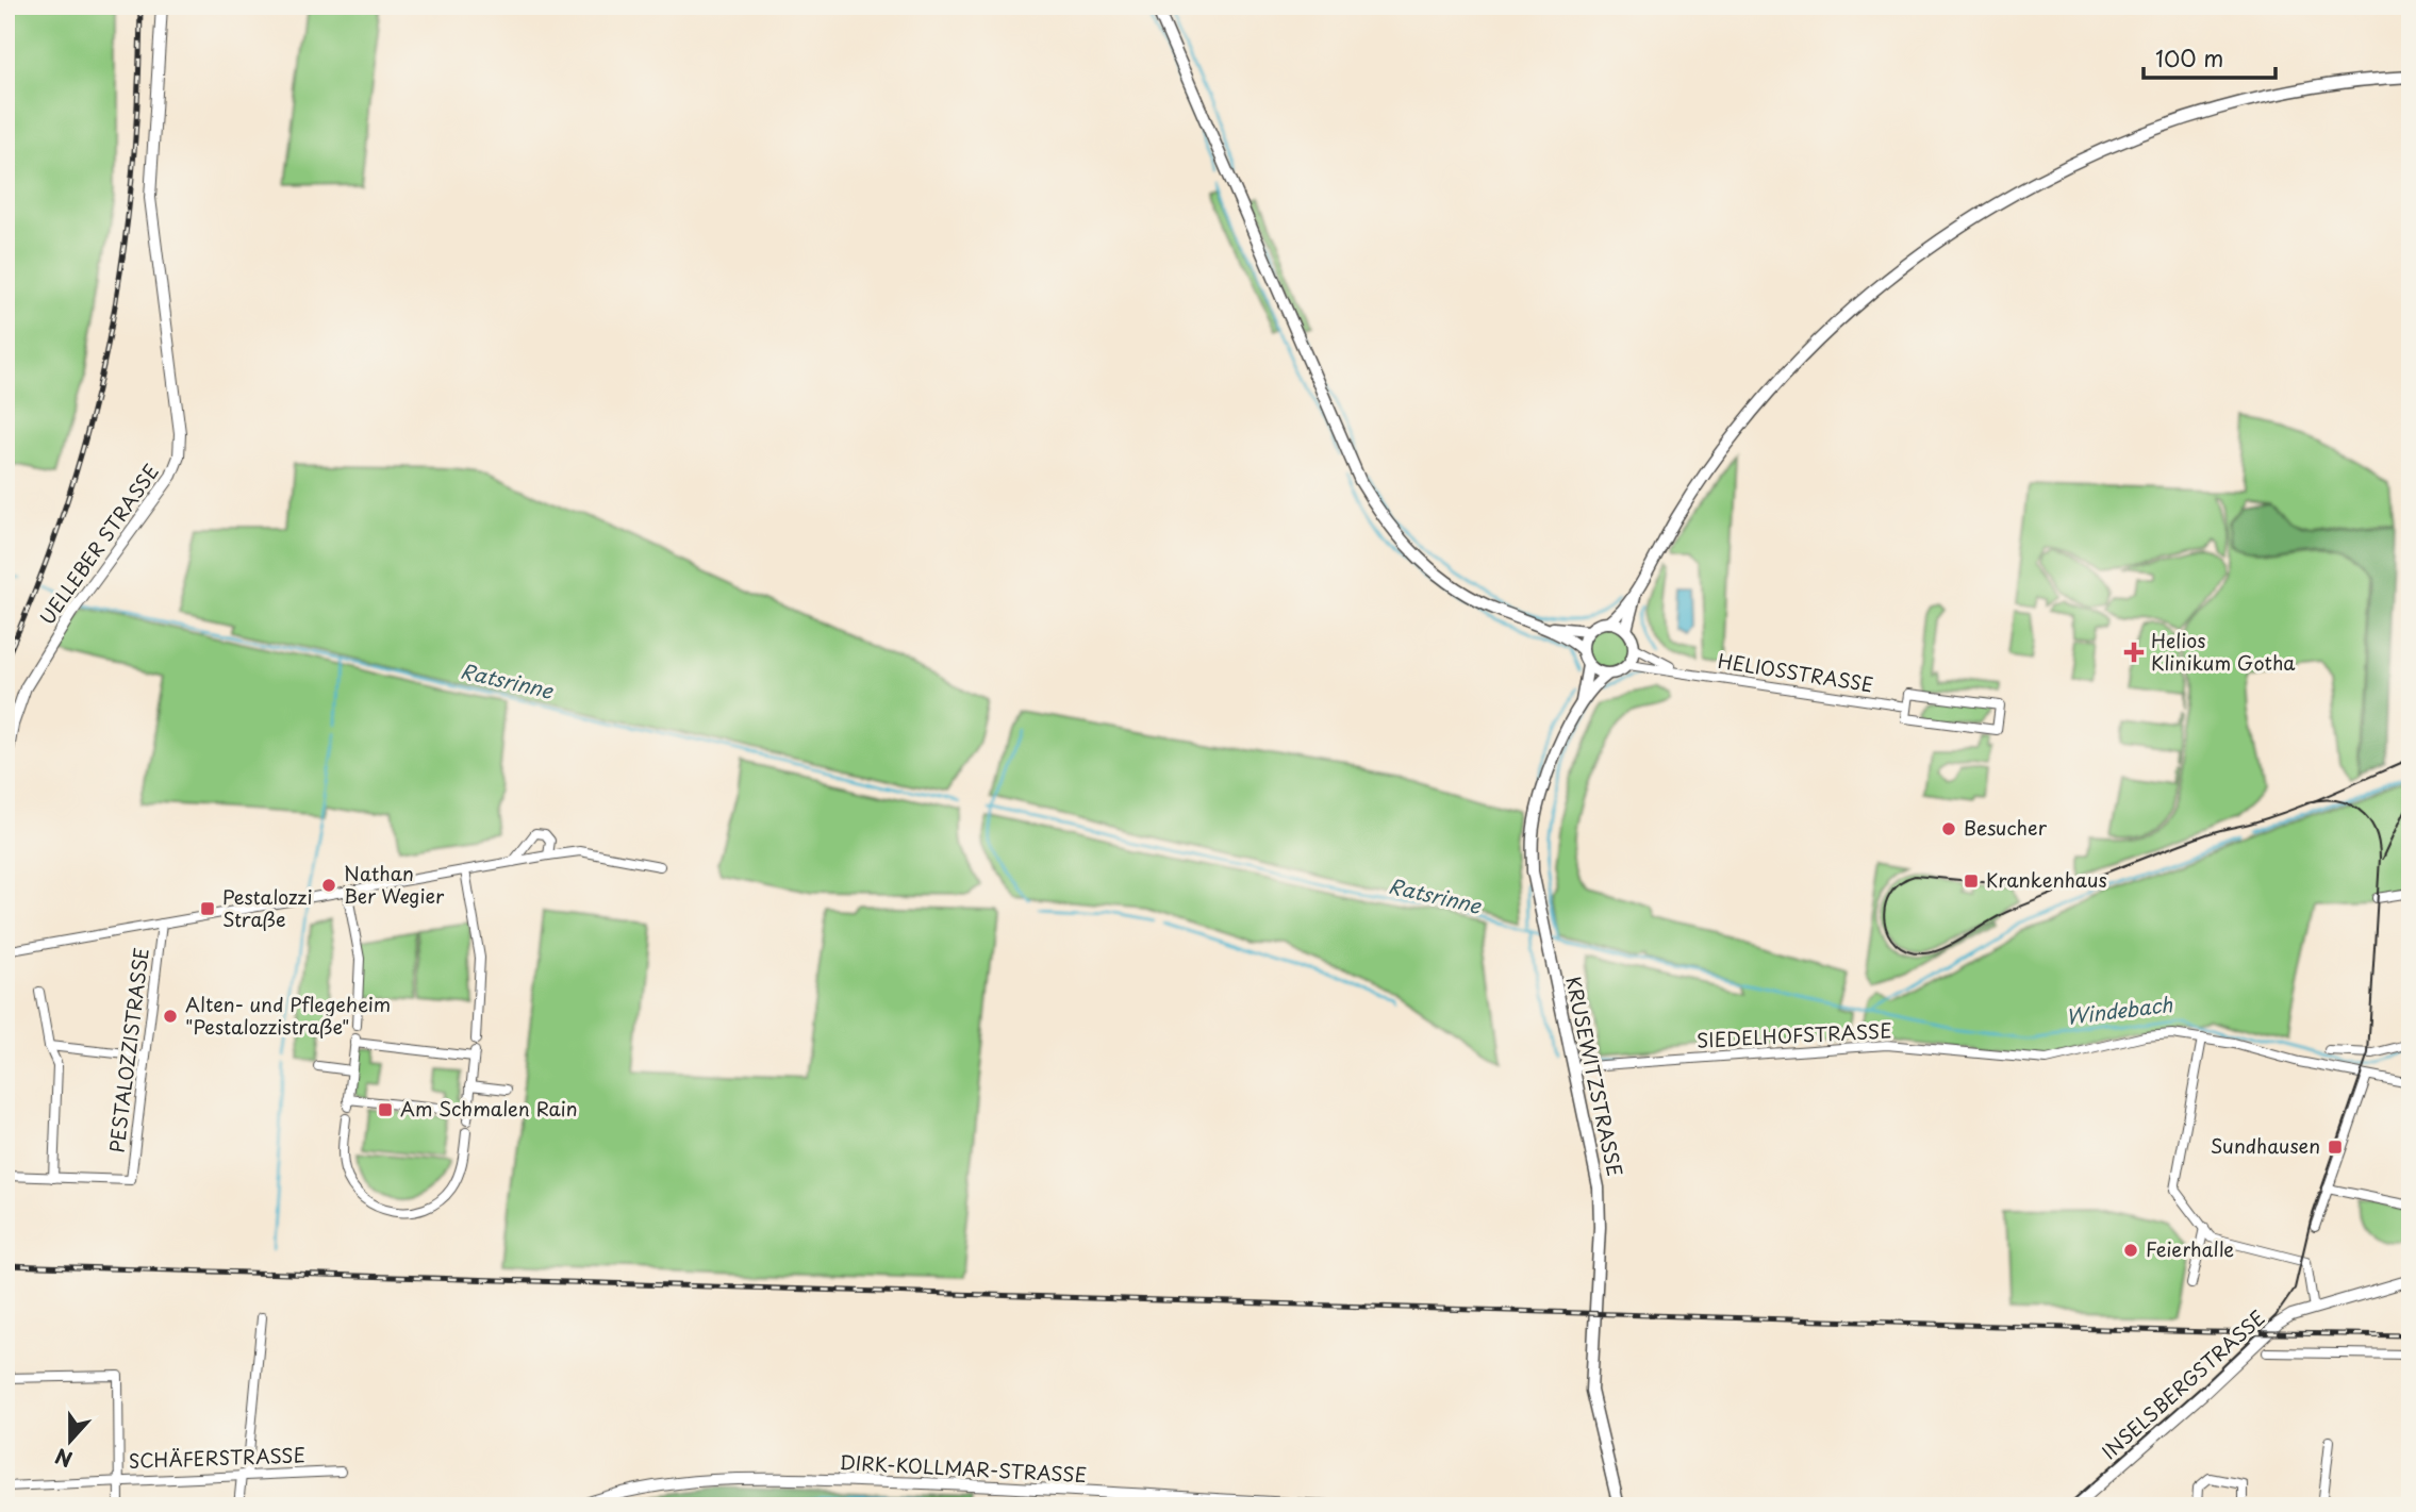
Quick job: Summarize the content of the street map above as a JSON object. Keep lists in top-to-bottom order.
{
  "streets": {
    "main road": ["KRUSEWITZSTRASSE"],
    "street": [
      "UELLEBER STRASSE",
      "HELIOSSTRASSE",
      "SIEDELHOFSTRASSE",
      "PESTALOZZISTRASSE",
      "INSELSBERGSTRASSE",
      "SCHÄFERSTRASSE",
      "DIRK-KOLLMAR-STRASSE"
    ]
  },
  "crossings": [
    ["SIEDELHOFSTRASSE", "KRUSEWITZSTRASSE"]
  ],
  "water": ["Ratsrinne", "Windebach"],
  "places": {
    "health": ["Helios Klinikum Gotha"],
    "other": [
      "Besucher",
      "Nathan Ber Wegier",
      "Alten- und Pflegeheim \"Pestalozzistraße\"",
      "Feierhalle"
    ],
    "transit": [
      "Krankenhaus",
      "Pestalozzi Straße",
      "Am Schmalen Rain",
      "Sundhausen"
    ]
  },
  "scale_bar": "100 m",
  "north": "bottom"
}
